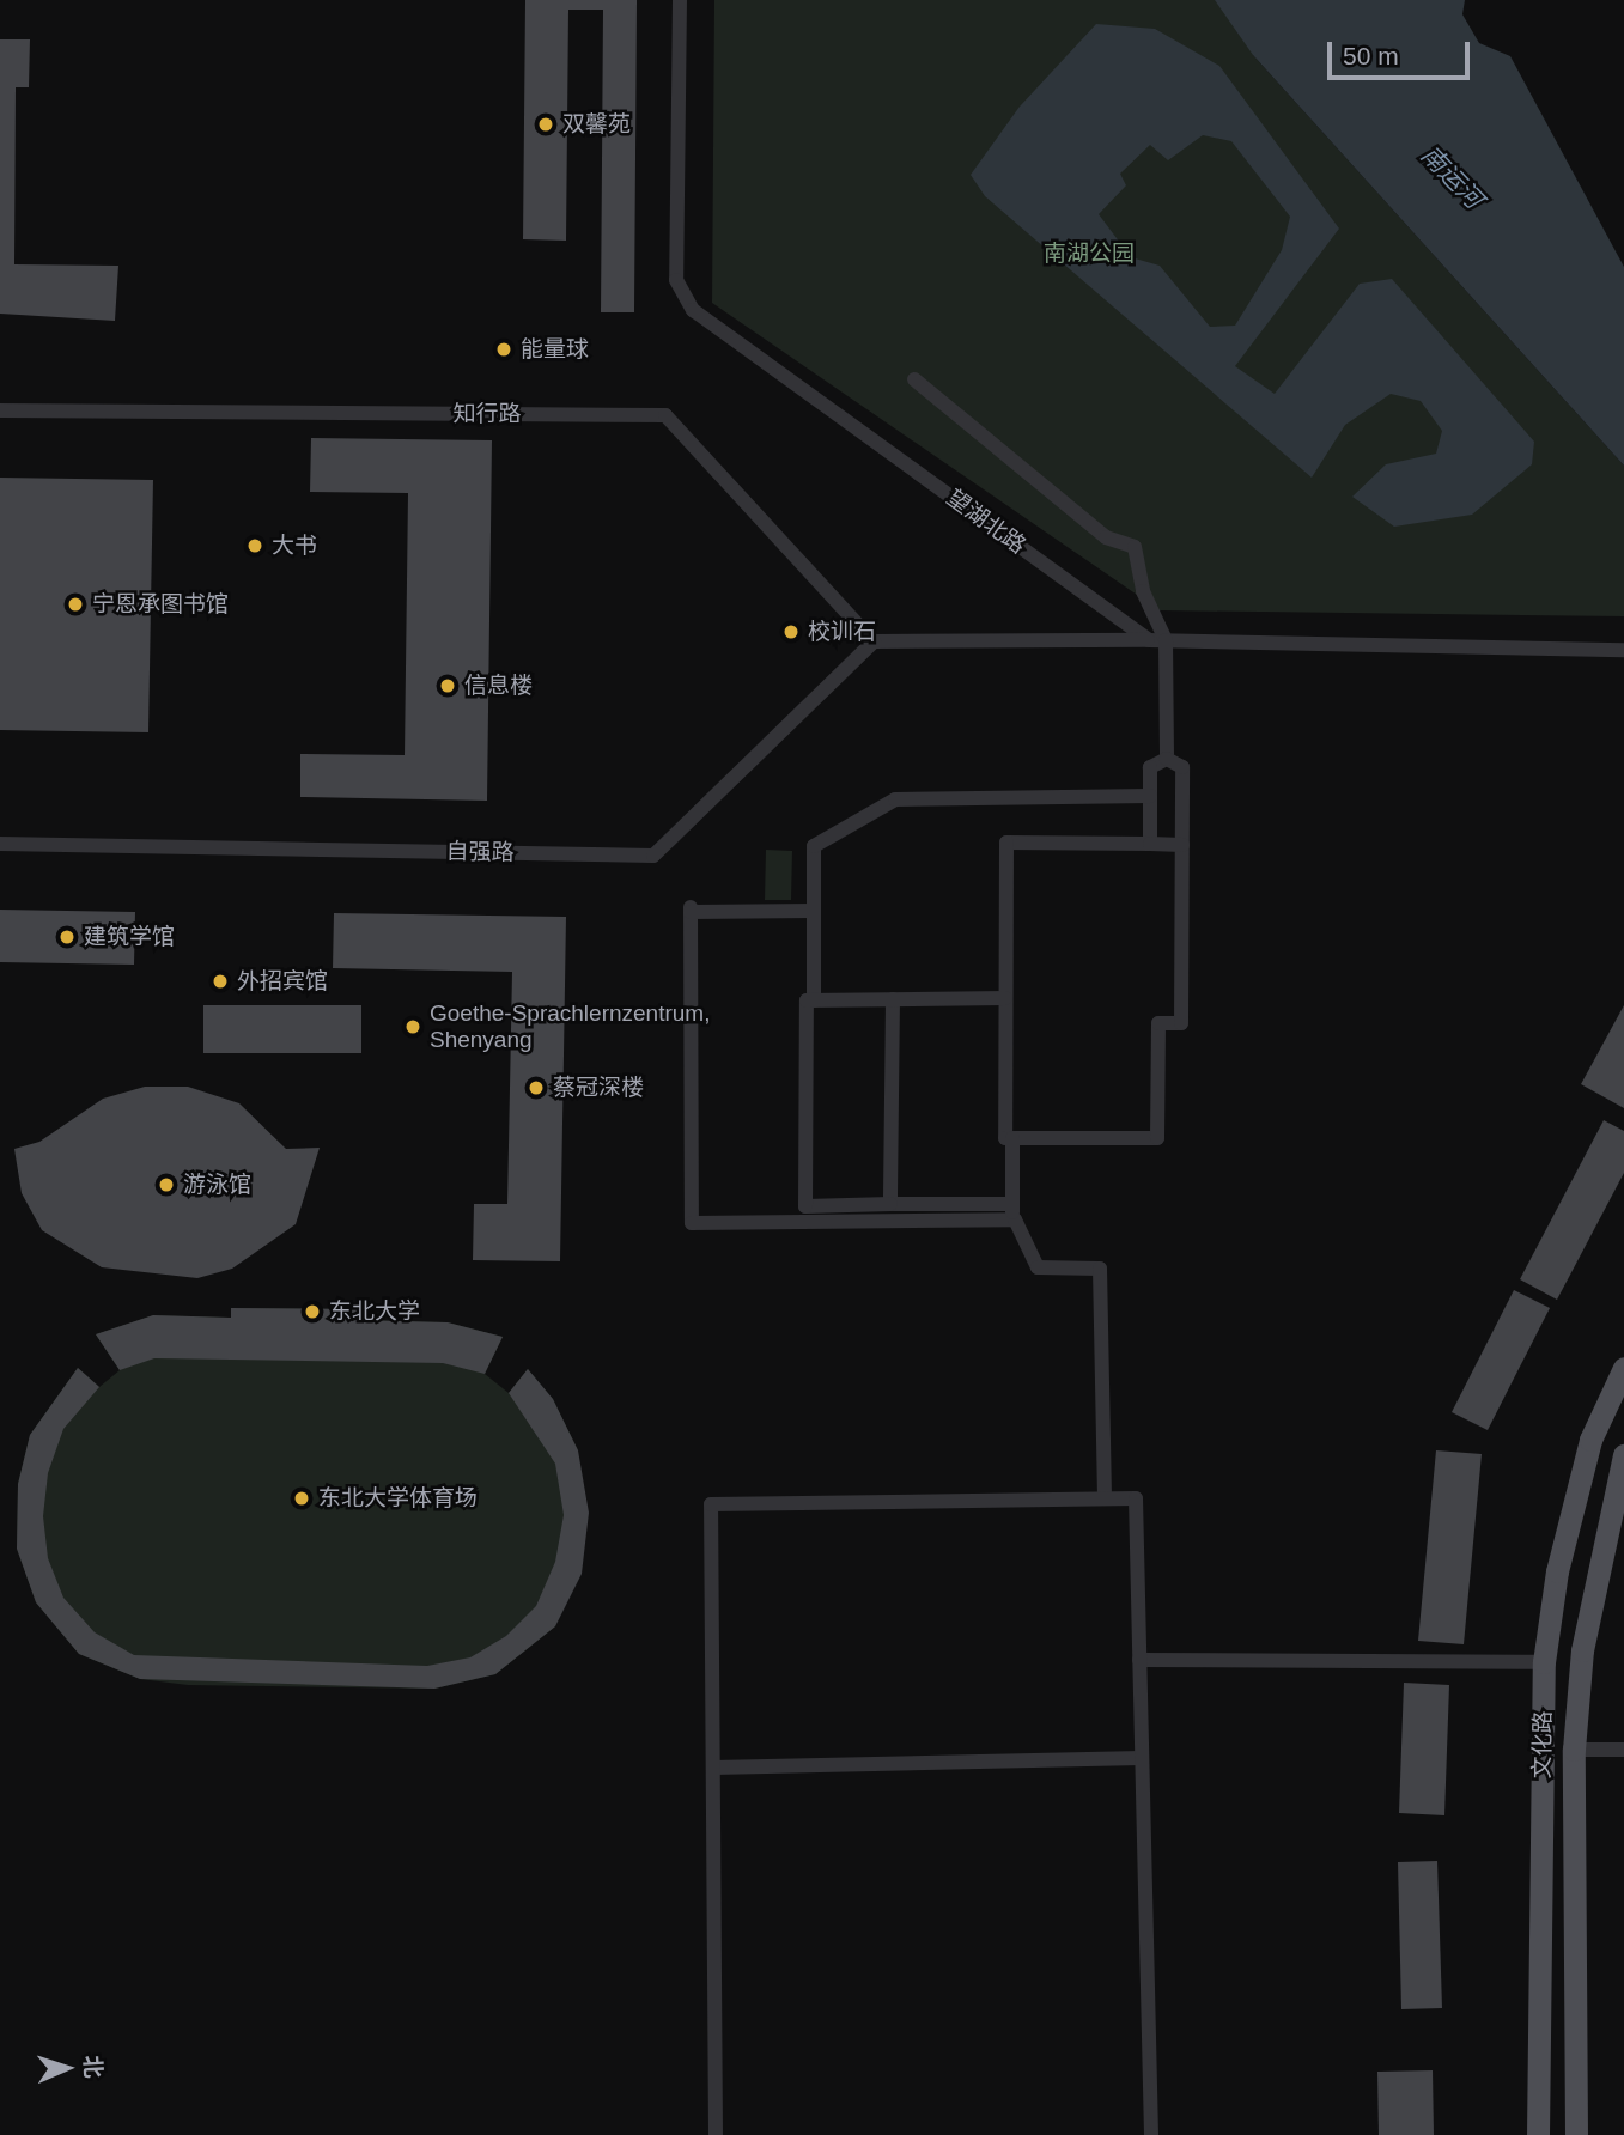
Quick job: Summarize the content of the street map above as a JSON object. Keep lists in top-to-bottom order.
{
  "streets": {
    "main road": ["文化路"],
    "street": ["知行路", "望湖北路", "自强路"]
  },
  "crossings": [
    ["知行路", "自强路"]
  ],
  "water": ["南运河"],
  "parks": ["南湖公园"],
  "places": [
    "双馨苑",
    "能量球",
    "大书",
    "宁恩承图书馆",
    "校训石",
    "信息楼",
    "建筑学馆",
    "外招宾馆",
    "Goethe-Sprachlernzentrum, Shenyang",
    "蔡冠深楼",
    "游泳馆",
    "东北大学",
    "东北大学体育场"
  ],
  "scale_bar": "50 m",
  "north": "right"
}
